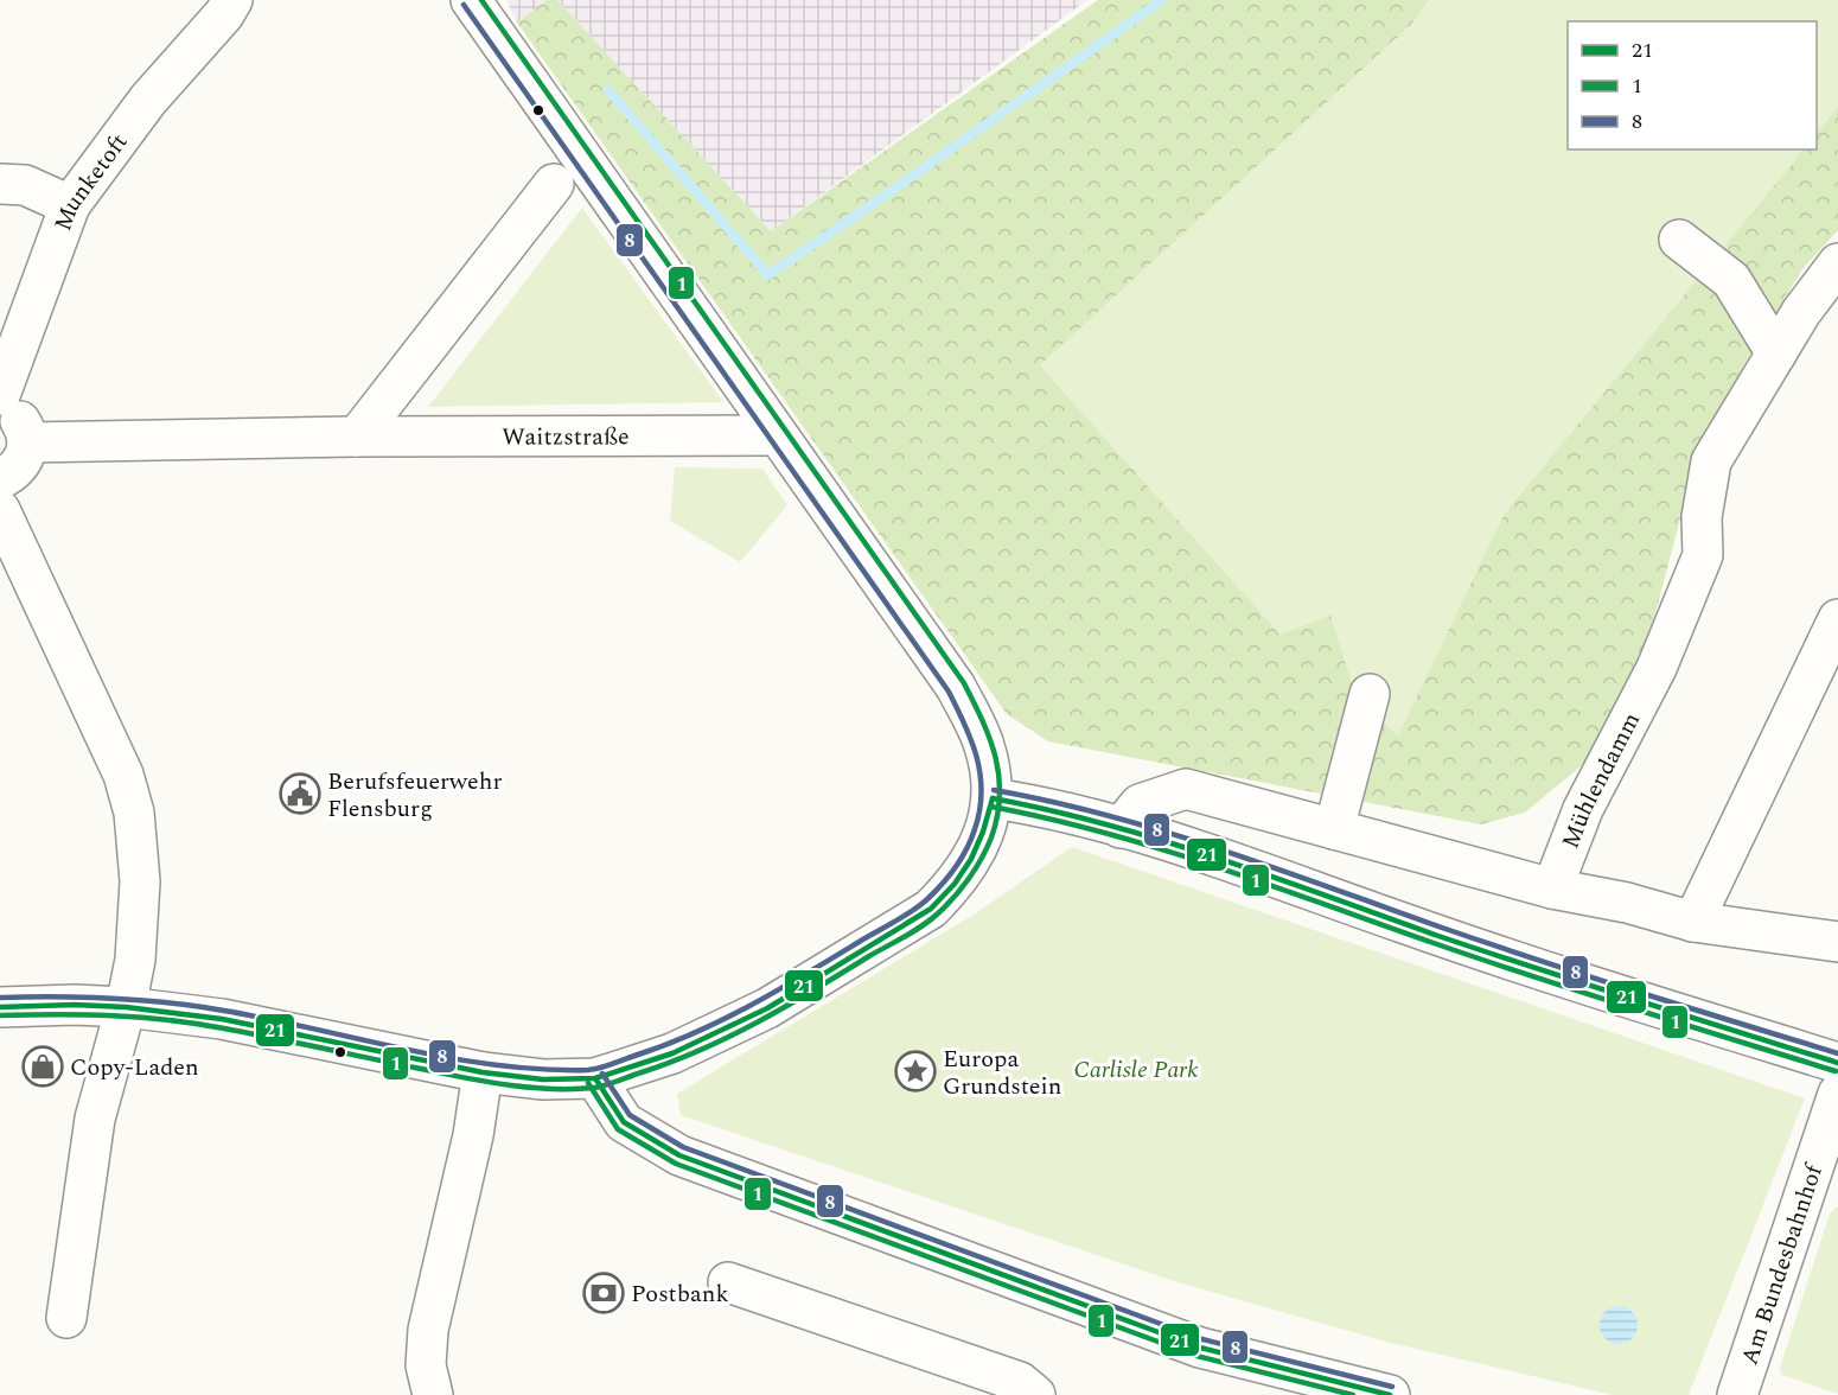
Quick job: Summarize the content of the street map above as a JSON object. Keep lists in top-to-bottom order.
{
  "streets": {
    "street": [
      "Munketoft",
      "Waitzstraße",
      "Mühlendamm",
      "Am Bundesbahnhof"
    ]
  },
  "parks": ["Carlisle Park"],
  "places": {
    "public building": ["Berufsfeuerwehr Flensburg"],
    "shop": ["Copy-Laden"],
    "place": ["Europa Grundstein"],
    "bank": ["Postbank"]
  },
  "lines": ["transit line 1", "transit line 8", "transit line 21"],
  "legend": ["21", "1", "8"]
}
